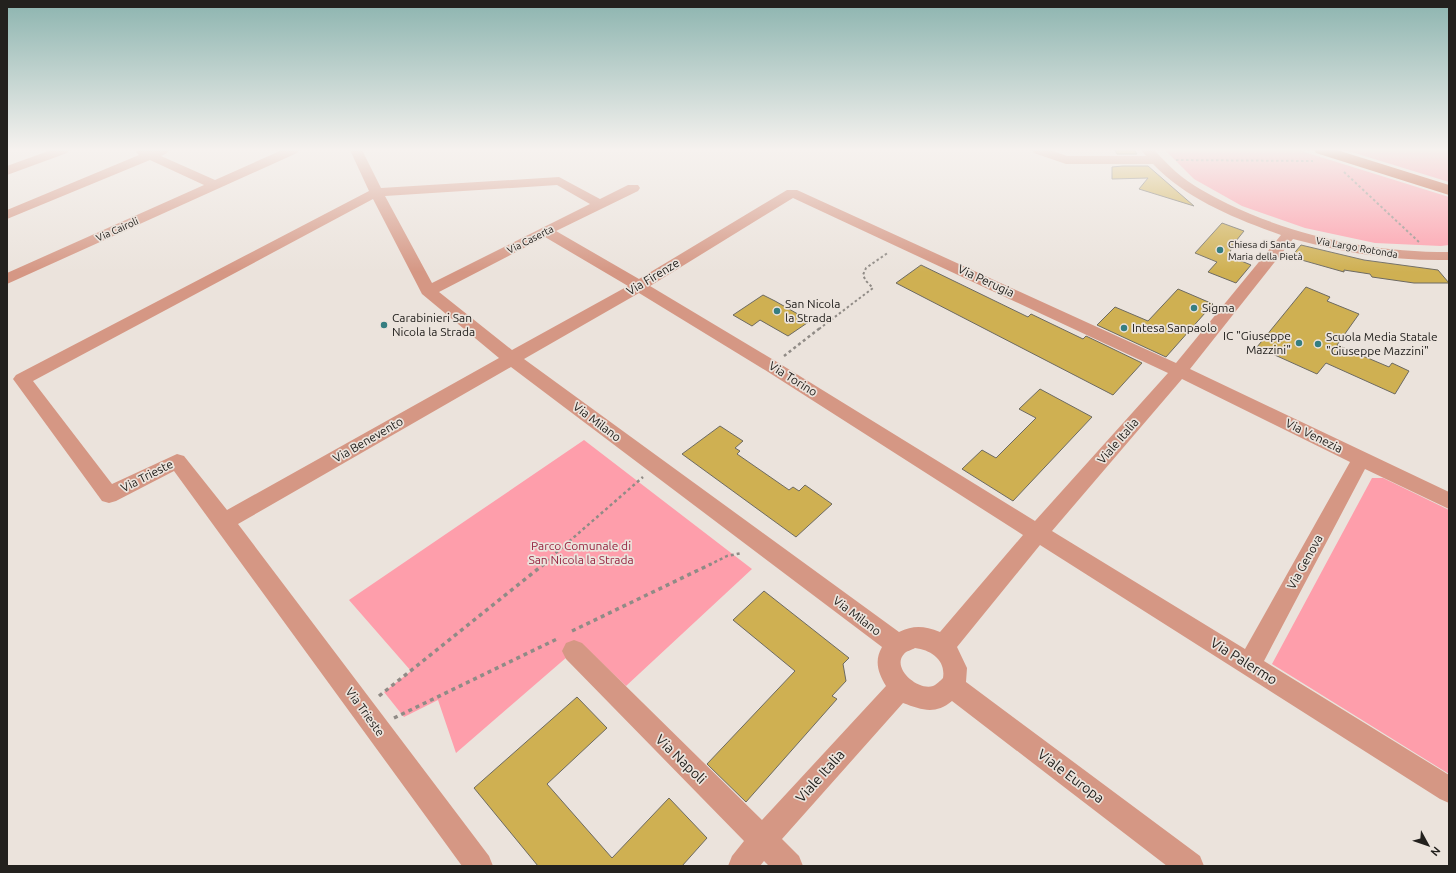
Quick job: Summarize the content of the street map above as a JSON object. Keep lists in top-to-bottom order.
{
  "streets": {
    "street": [
      "Via Cairoli",
      "Via Caserta",
      "Via Largo Rotonda",
      "Via Firenze",
      "Via Perugia",
      "Via Torino",
      "Via Milano",
      "Via Venezia",
      "Via Benevento",
      "Viale Italia",
      "Via Trieste",
      "Via Genova",
      "Via Palermo",
      "Via Napoli",
      "Viale Europa"
    ]
  },
  "crossings": [
    ["Via Caserta", "Via Torino"],
    ["Via Caserta", "Via Milano"],
    ["Via Largo Rotonda", "Viale Italia"],
    ["Via Firenze", "Via Perugia"],
    ["Via Firenze", "Via Torino"],
    ["Via Firenze", "Via Milano"],
    ["Via Firenze", "Via Benevento"],
    ["Via Perugia", "Via Venezia"],
    ["Via Perugia", "Viale Italia"],
    ["Via Torino", "Viale Italia"],
    ["Via Torino", "Via Palermo"],
    ["Via Milano", "Via Benevento"],
    ["Via Milano", "Viale Italia"],
    ["Via Milano", "Via Trieste"],
    ["Via Milano", "Viale Europa"],
    ["Via Venezia", "Viale Italia"],
    ["Via Venezia", "Via Genova"],
    ["Via Benevento", "Via Trieste"],
    ["Viale Italia", "Via Palermo"],
    ["Viale Italia", "Via Napoli"],
    ["Viale Italia", "Viale Europa"],
    ["Via Genova", "Via Palermo"]
  ],
  "parks": ["Parco Comunale di San Nicola la Strada"],
  "places": [
    "Chiesa di Santa Maria della Pietà",
    "Sigma",
    "San Nicola la Strada",
    "Carabinieri San Nicola la Strada",
    "Intesa Sanpaolo",
    "IC \"Giuseppe Mazzini\"",
    "Scuola Media Statale \"Giuseppe Mazzini\""
  ],
  "north": "bottom right"
}
